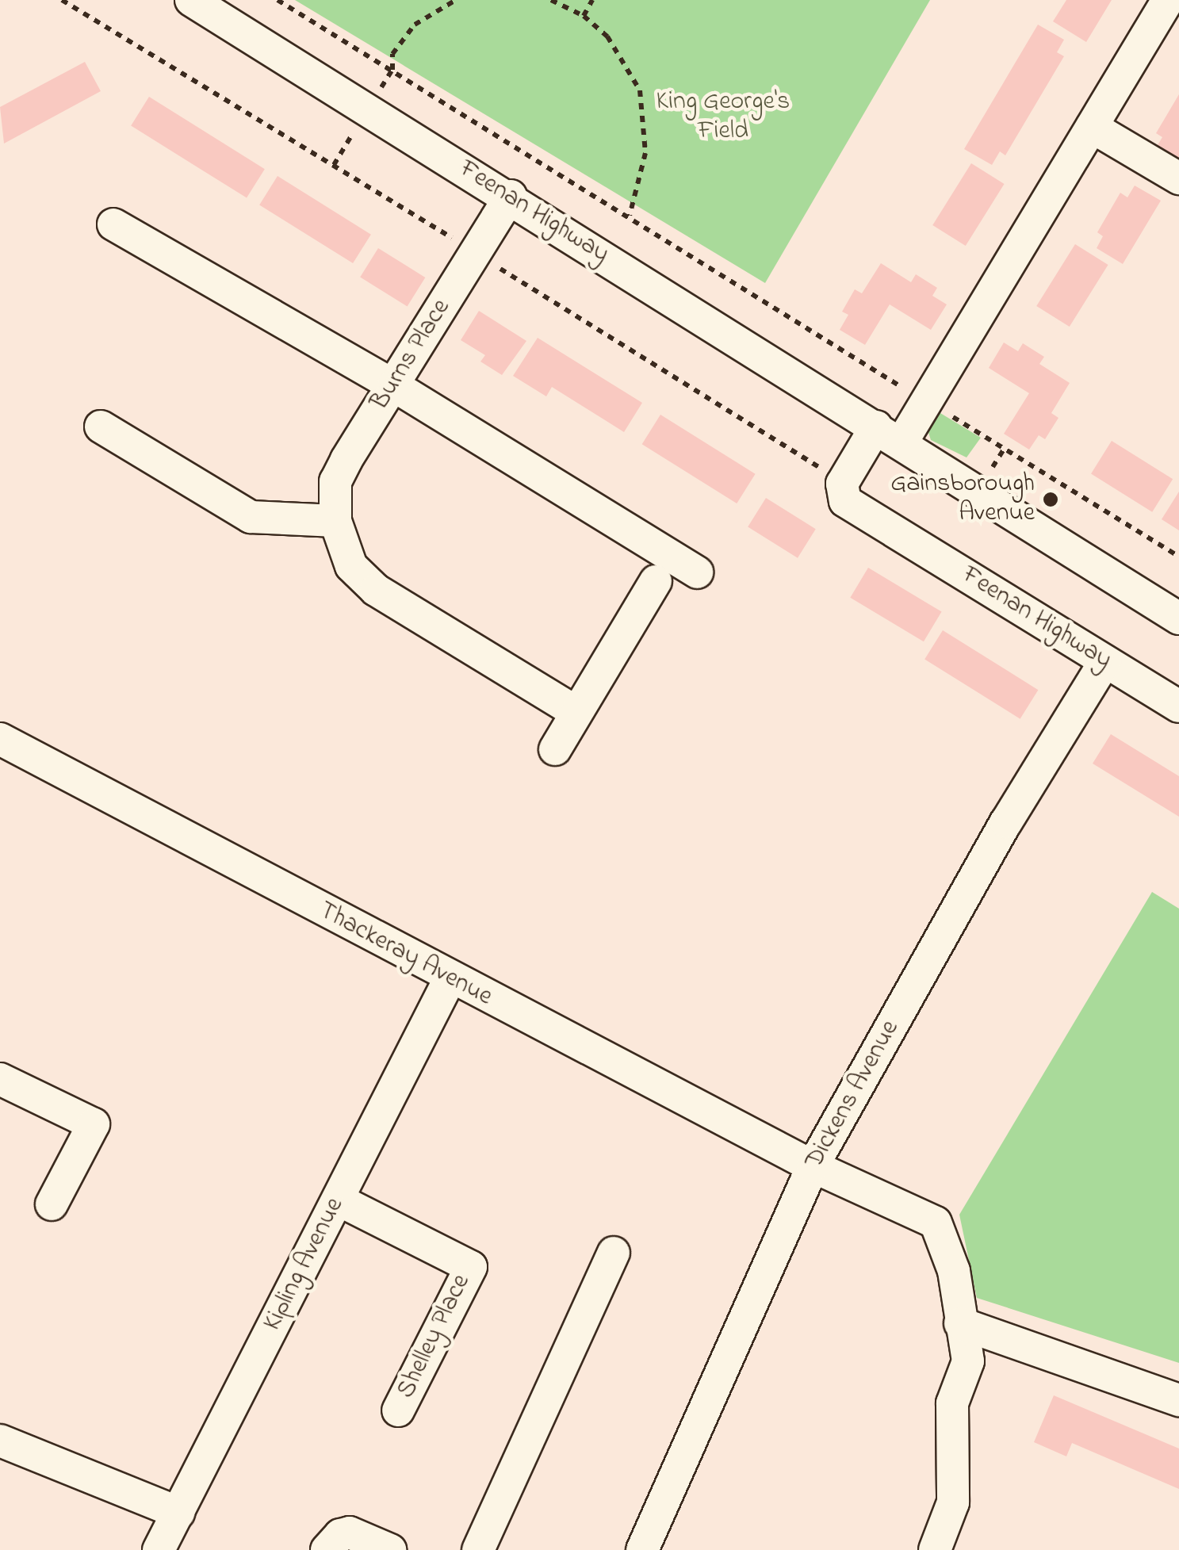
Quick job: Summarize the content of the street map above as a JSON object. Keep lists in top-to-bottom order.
{
  "streets": {
    "street": [
      "Feenan Highway",
      "Burns Place",
      "Thackeray Avenue",
      "Dickens Avenue",
      "Kipling Avenue",
      "Shelley Place"
    ]
  },
  "crossings": [
    ["Feenan Highway", "Burns Place"],
    ["Feenan Highway", "Dickens Avenue"],
    ["Thackeray Avenue", "Dickens Avenue"],
    ["Thackeray Avenue", "Kipling Avenue"],
    ["Kipling Avenue", "Shelley Place"]
  ],
  "parks": ["King George's Field"],
  "places": ["Gainsborough Avenue"]
}
